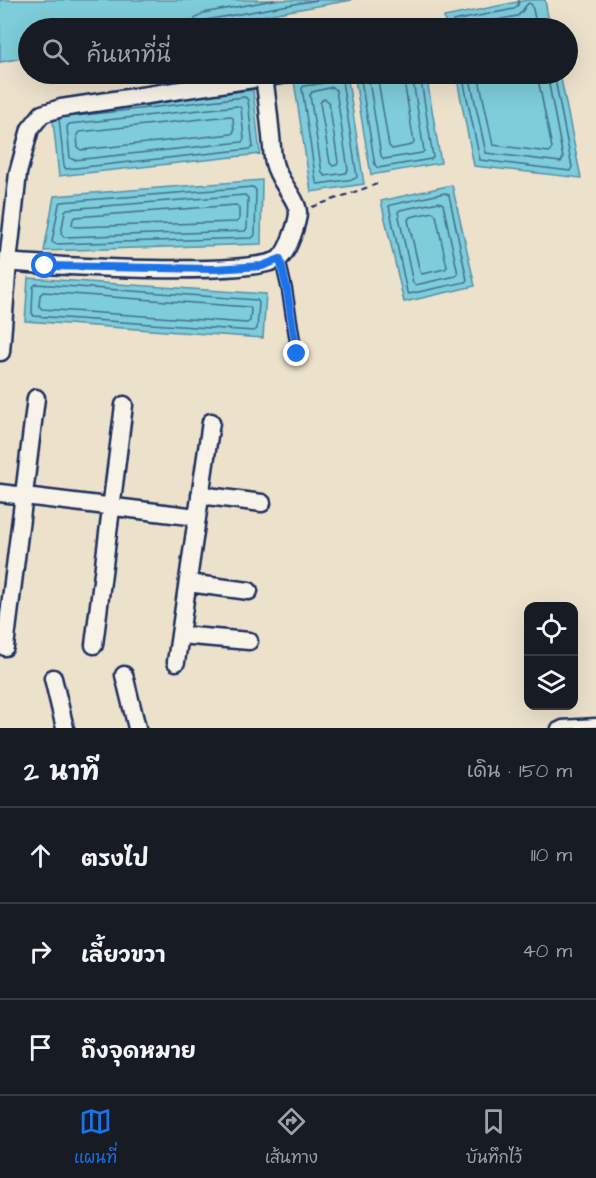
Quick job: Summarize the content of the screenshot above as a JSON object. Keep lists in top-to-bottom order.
{
  "page": {
    "search": "ค้นหาที่นี่",
    "heading": ["2 นาที", "เดิน · 150 m"],
    "list": [
      ["ตรงไป", "110 m"],
      ["เลี้ยวขวา", "40 m"],
      "ถึงจุดหมาย"
    ],
    "nav": ["แผนที่", "เส้นทาง", "บันทึกไว้"]
  }
}
